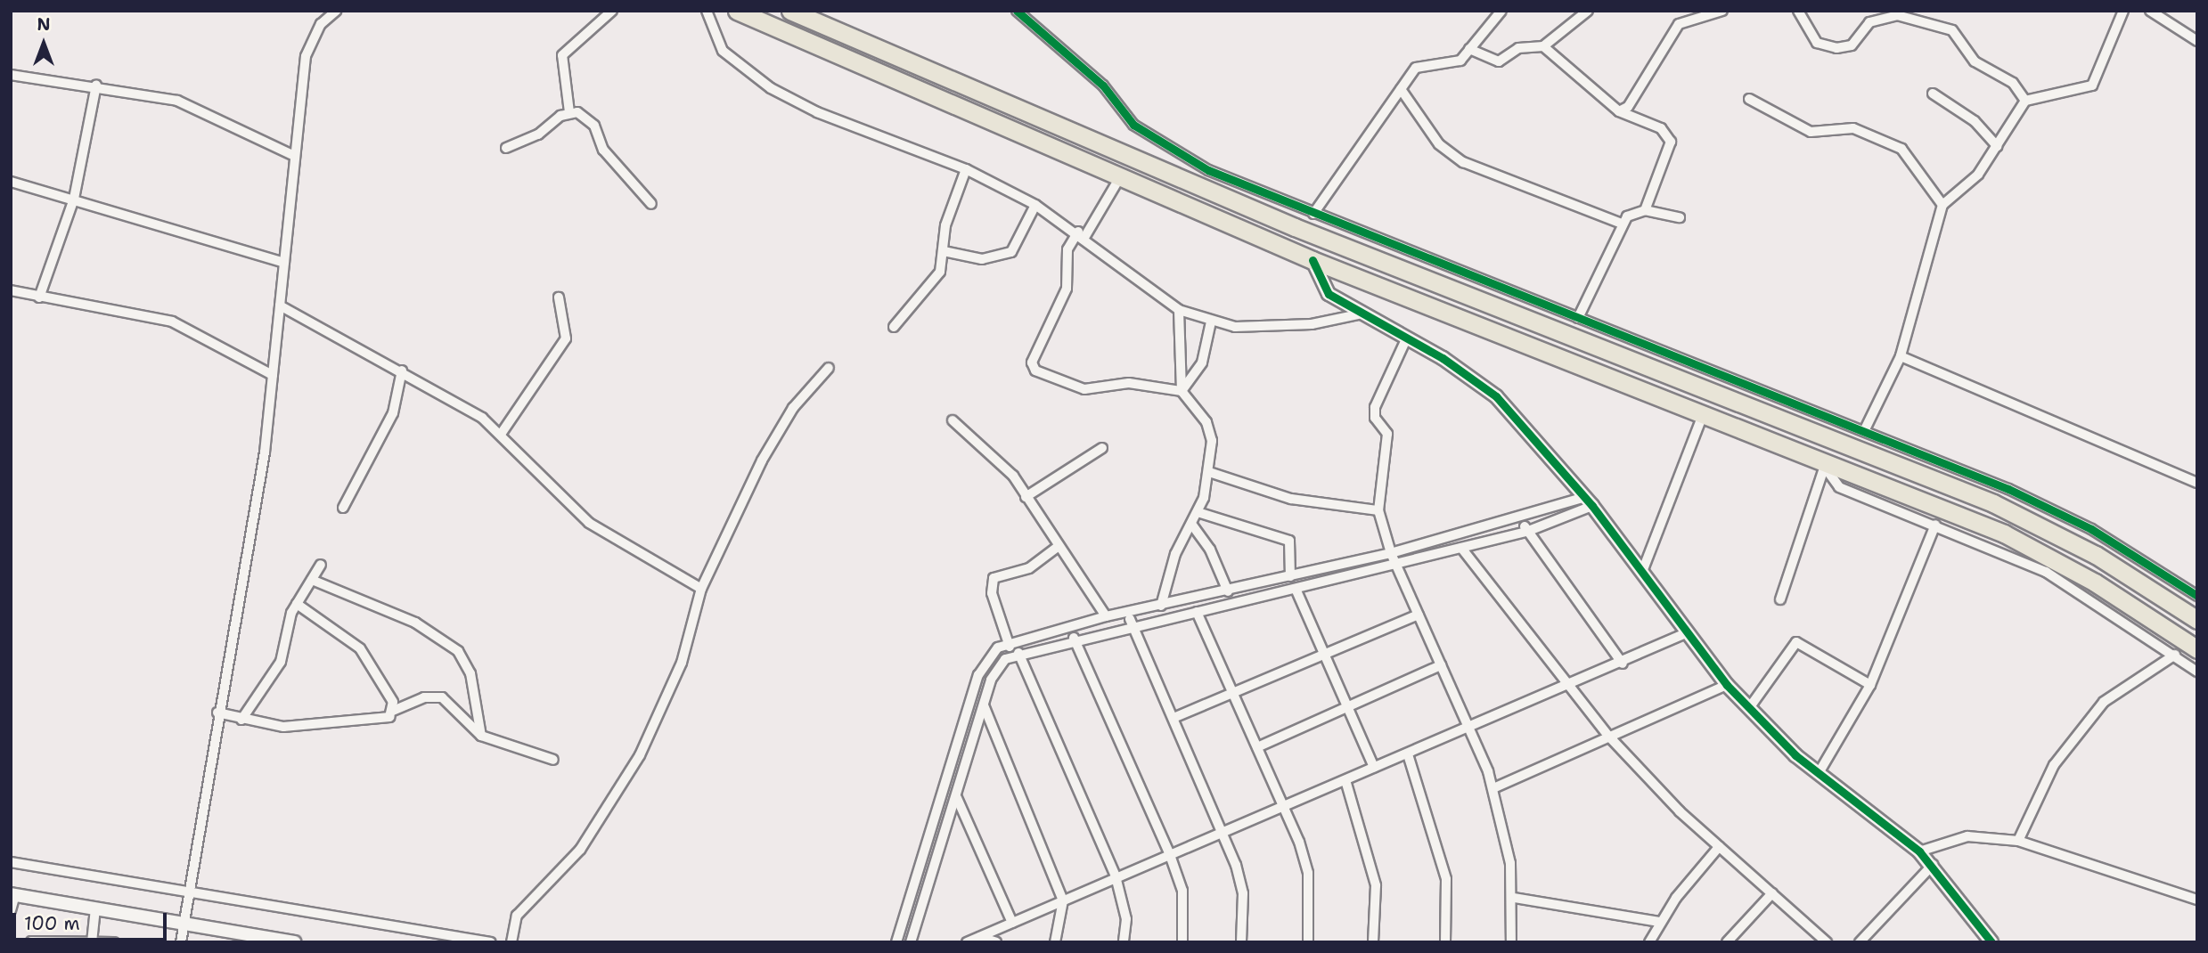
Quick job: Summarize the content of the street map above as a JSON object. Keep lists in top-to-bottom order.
{
  "scale_bar": "100 m",
  "north": "top"
}
